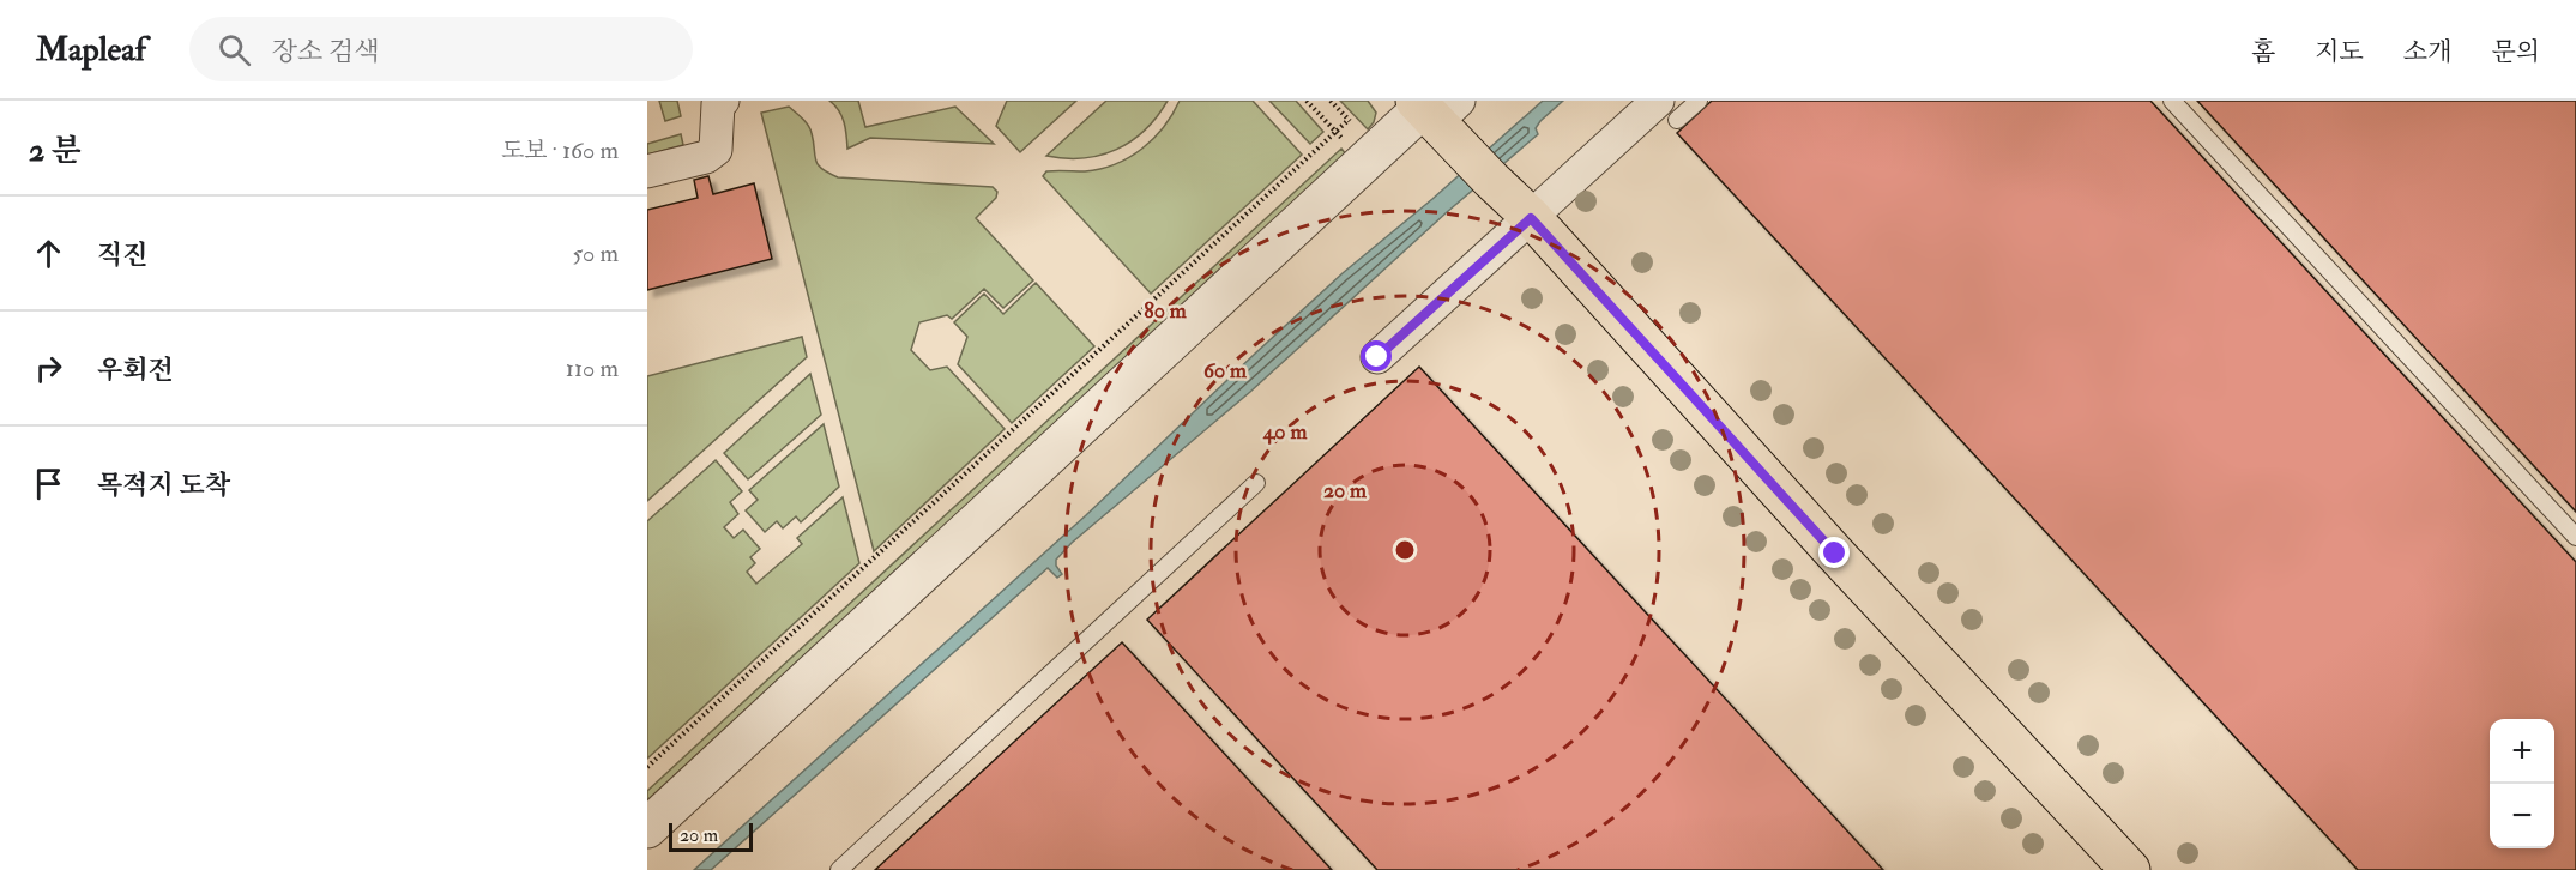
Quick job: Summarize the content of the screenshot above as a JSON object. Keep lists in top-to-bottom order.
{
  "scale_bar": "20 m",
  "page": {
    "header": "Mapleaf",
    "search": "장소 검색",
    "nav": [
      "홈",
      "지도",
      "소개",
      "문의"
    ],
    "heading": ["2 분", "도보 · 160 m"],
    "list": [
      ["직진", "50 m"],
      ["우회전", "110 m"],
      "목적지 도착"
    ],
    "map_buttons": ["+", "−"],
    "scale": "20 m"
  },
  "rings": [
    "80 m",
    "60 m",
    "40 m",
    "20 m"
  ]
}
